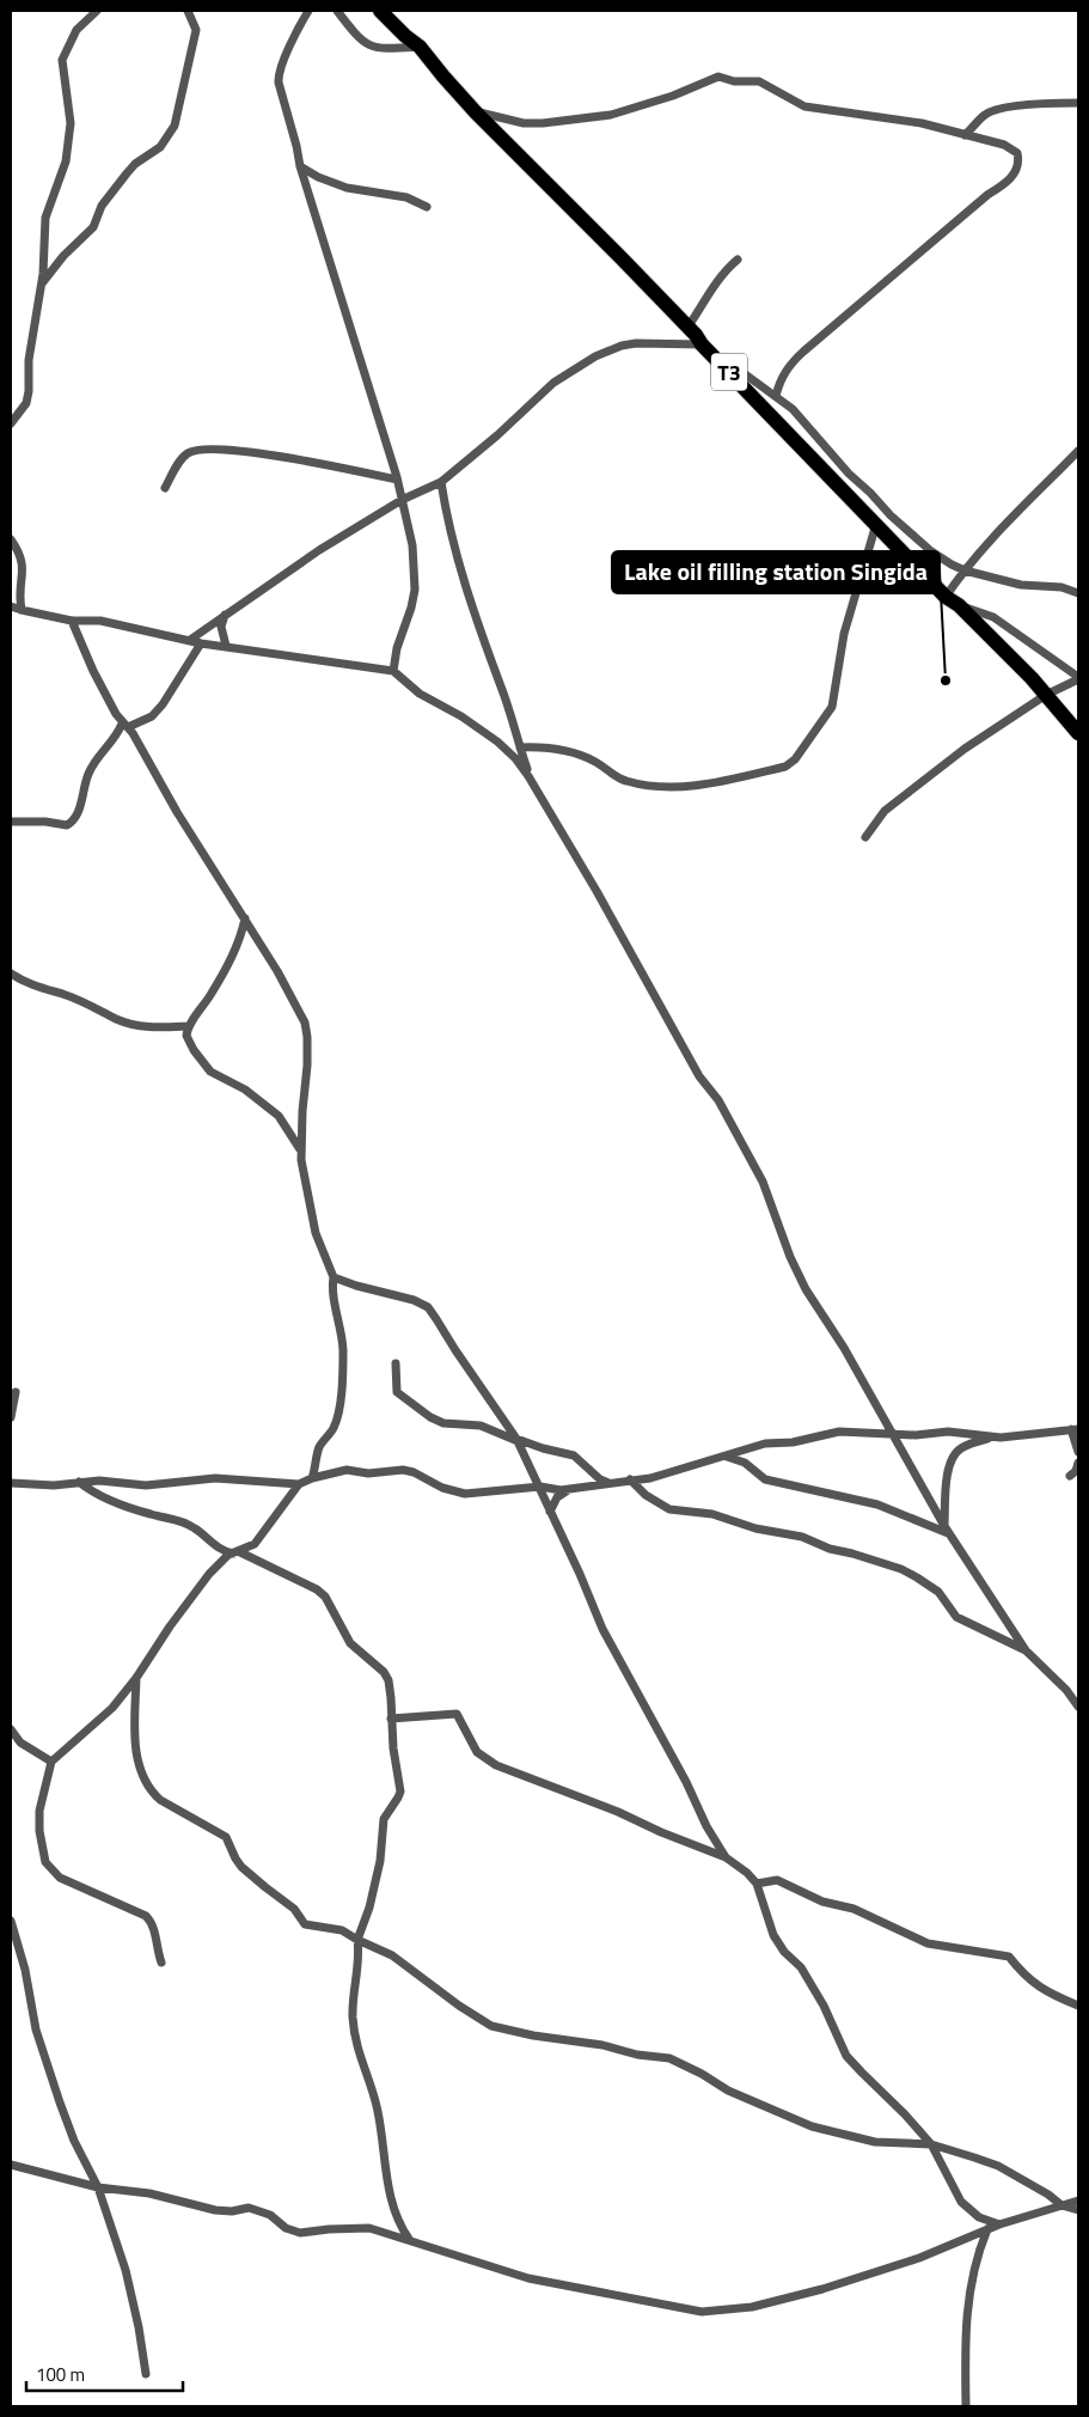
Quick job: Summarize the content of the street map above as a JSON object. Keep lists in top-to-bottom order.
{
  "streets": {
    "highway": ["T3"]
  },
  "places": ["Lake oil filling station Singida"],
  "scale_bar": "100 m"
}
